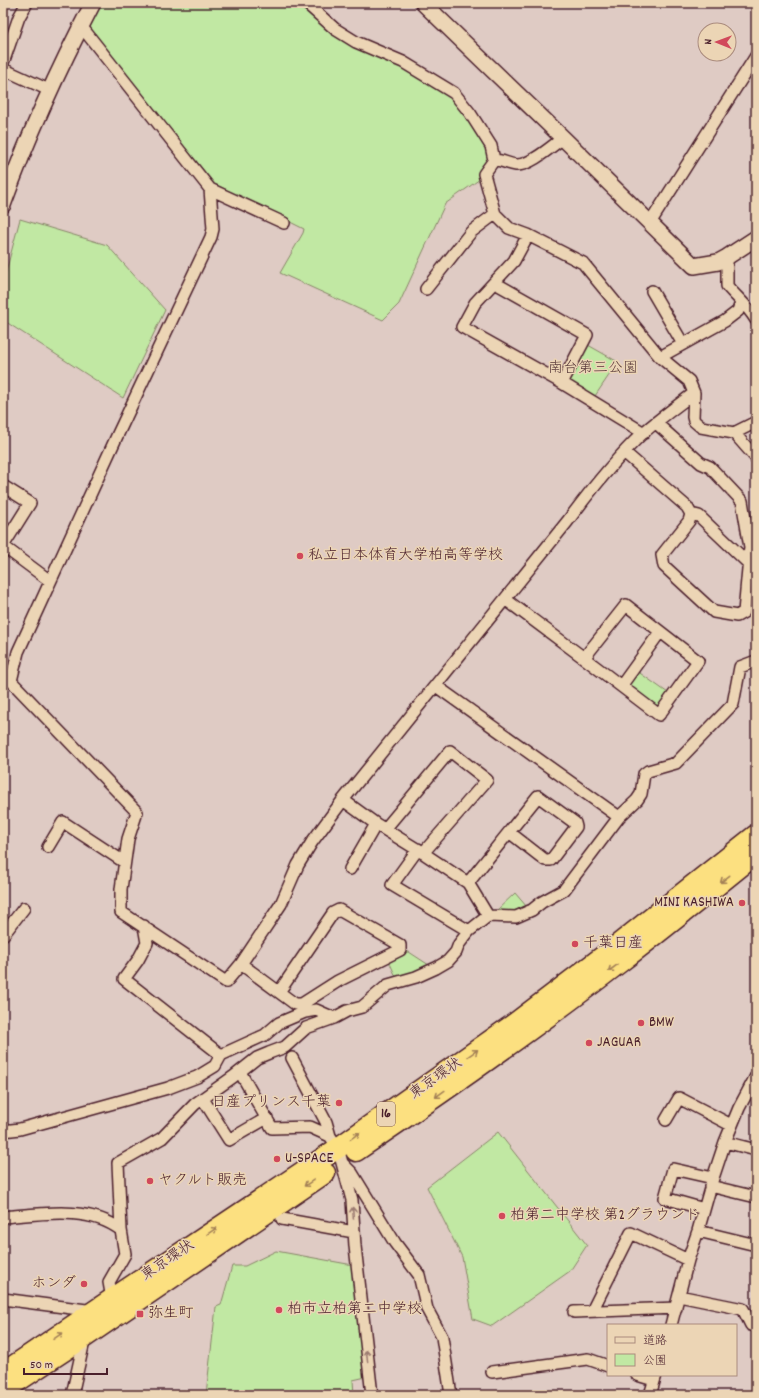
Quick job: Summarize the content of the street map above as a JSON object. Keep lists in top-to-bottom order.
{
  "streets": {
    "highway": ["東京環状", "16"]
  },
  "parks": ["南台第三公園"],
  "places": {
    "other": [
      "私立日本体育大学柏高等学校",
      "MINI KASHIWA",
      "千葉日産",
      "BMW",
      "JAGUAR",
      "日産プリンス千葉",
      "U-SPACE",
      "ヤクルト販売",
      "柏第二中学校 第2グラウンド",
      "ホンダ",
      "柏市立柏第二中学校"
    ],
    "transit": ["弥生町"]
  },
  "legend": ["道路", "公園"],
  "scale_bar": "50 m",
  "north": "left"
}
